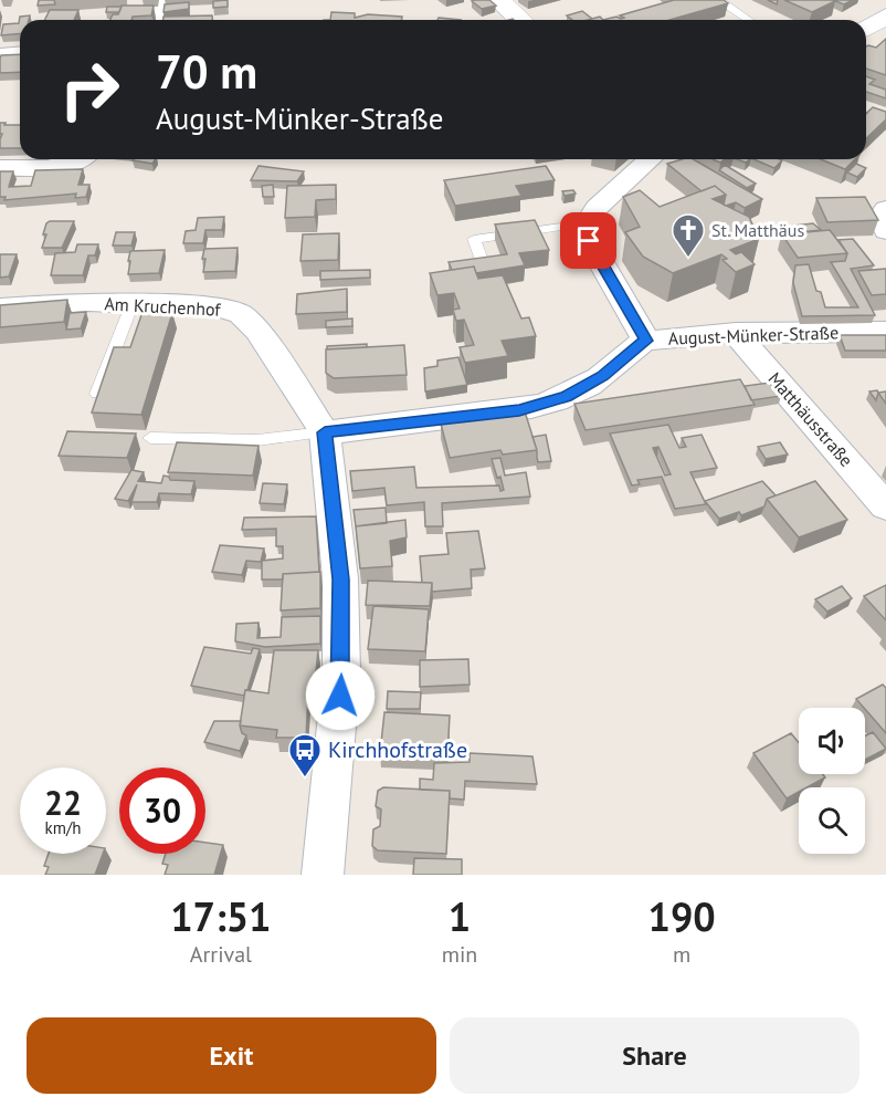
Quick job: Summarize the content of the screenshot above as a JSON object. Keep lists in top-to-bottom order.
{
  "streets": {
    "street": ["Am Kruchenhof", "August-Münker-Straße", "Matthäusstraße"]
  },
  "crossings": [
    ["Am Kruchenhof", "August-Münker-Straße"],
    ["August-Münker-Straße", "Matthäusstraße"]
  ],
  "places": {
    "church": ["St. Matthäus"],
    "bus stop": ["Kirchhofstraße"]
  },
  "page": {
    "turn": ["70 m", "August-Münker-Straße"],
    "speed": "22 km/h",
    "limit": "30",
    "eta": [
      "17:51",
      "Arrival",
      "1",
      "min",
      "190",
      "m"
    ],
    "buttons": ["Exit", "Share"]
  }
}
